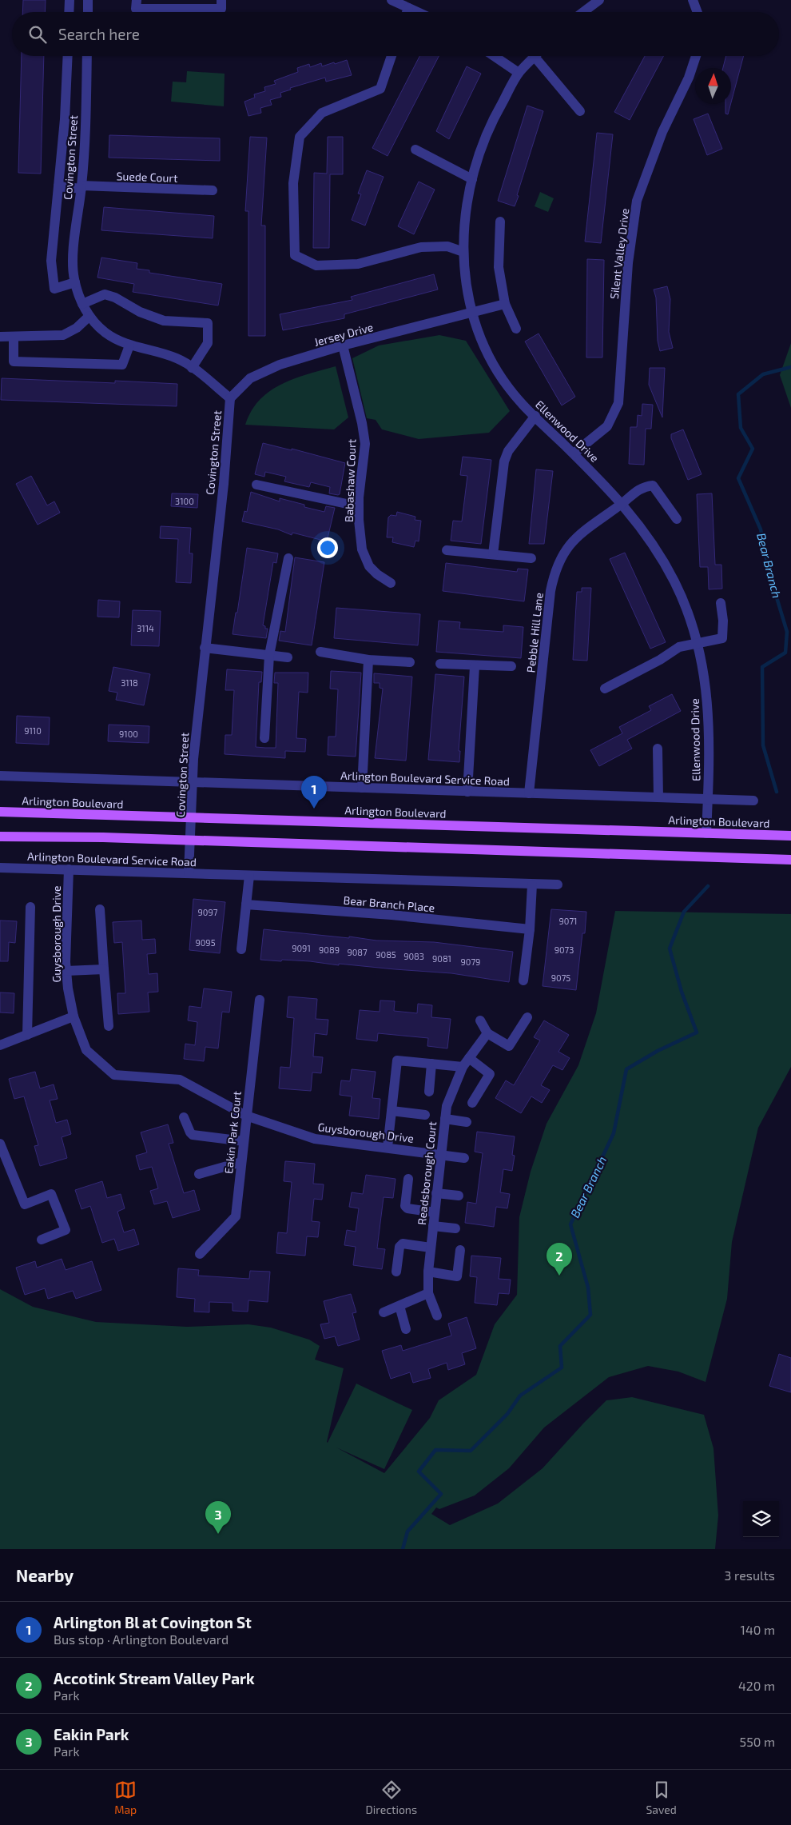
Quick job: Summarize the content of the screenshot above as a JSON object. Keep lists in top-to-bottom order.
{
  "streets": {
    "main road": ["Arlington Boulevard"],
    "street": [
      "Covington Street",
      "Suede Court",
      "Silent Valley Drive",
      "Jersey Drive",
      "Ellenwood Drive",
      "Babashaw Court",
      "Pebble Hill Lane",
      "Arlington Boulevard Service Road",
      "Bear Branch Place",
      "Guysborough Drive",
      "Eakin Park Court",
      "Readsborough Court"
    ]
  },
  "crossings": [
    ["Covington Street", "Suede Court"],
    ["Covington Street", "Jersey Drive"],
    ["Covington Street", "Arlington Boulevard Service Road"],
    ["Covington Street", "Arlington Boulevard"],
    ["Silent Valley Drive", "Ellenwood Drive"],
    ["Jersey Drive", "Ellenwood Drive"],
    ["Jersey Drive", "Babashaw Court"],
    ["Ellenwood Drive", "Pebble Hill Lane"],
    ["Ellenwood Drive", "Arlington Boulevard Service Road"],
    ["Ellenwood Drive", "Arlington Boulevard"],
    ["Pebble Hill Lane", "Arlington Boulevard Service Road"],
    ["Arlington Boulevard Service Road", "Guysborough Drive"],
    ["Guysborough Drive", "Eakin Park Court"],
    ["Guysborough Drive", "Readsborough Court"]
  ],
  "water": ["Bear Branch"],
  "house_numbers": [
    "3100",
    "3114",
    "3118",
    "9110",
    "9100",
    "9097",
    "9071",
    "9095",
    "9091",
    "9089",
    "9073",
    "9087",
    "9085",
    "9083",
    "9081",
    "9079",
    "9075"
  ],
  "north": "top",
  "page": {
    "search": "Search here",
    "pins": ["1", "2", "3"],
    "heading": ["Nearby", "3 results"],
    "list": [
      {
        "mark": "1",
        "name": "Arlington Bl at Covington St",
        "note": "Bus stop · Arlington Boulevard",
        "value": "140 m"
      },
      {
        "mark": "2",
        "name": "Accotink Stream Valley Park",
        "note": "Park",
        "value": "420 m"
      },
      {
        "mark": "3",
        "name": "Eakin Park",
        "note": "Park",
        "value": "550 m"
      }
    ],
    "nav": ["Map", "Directions", "Saved"]
  }
}
